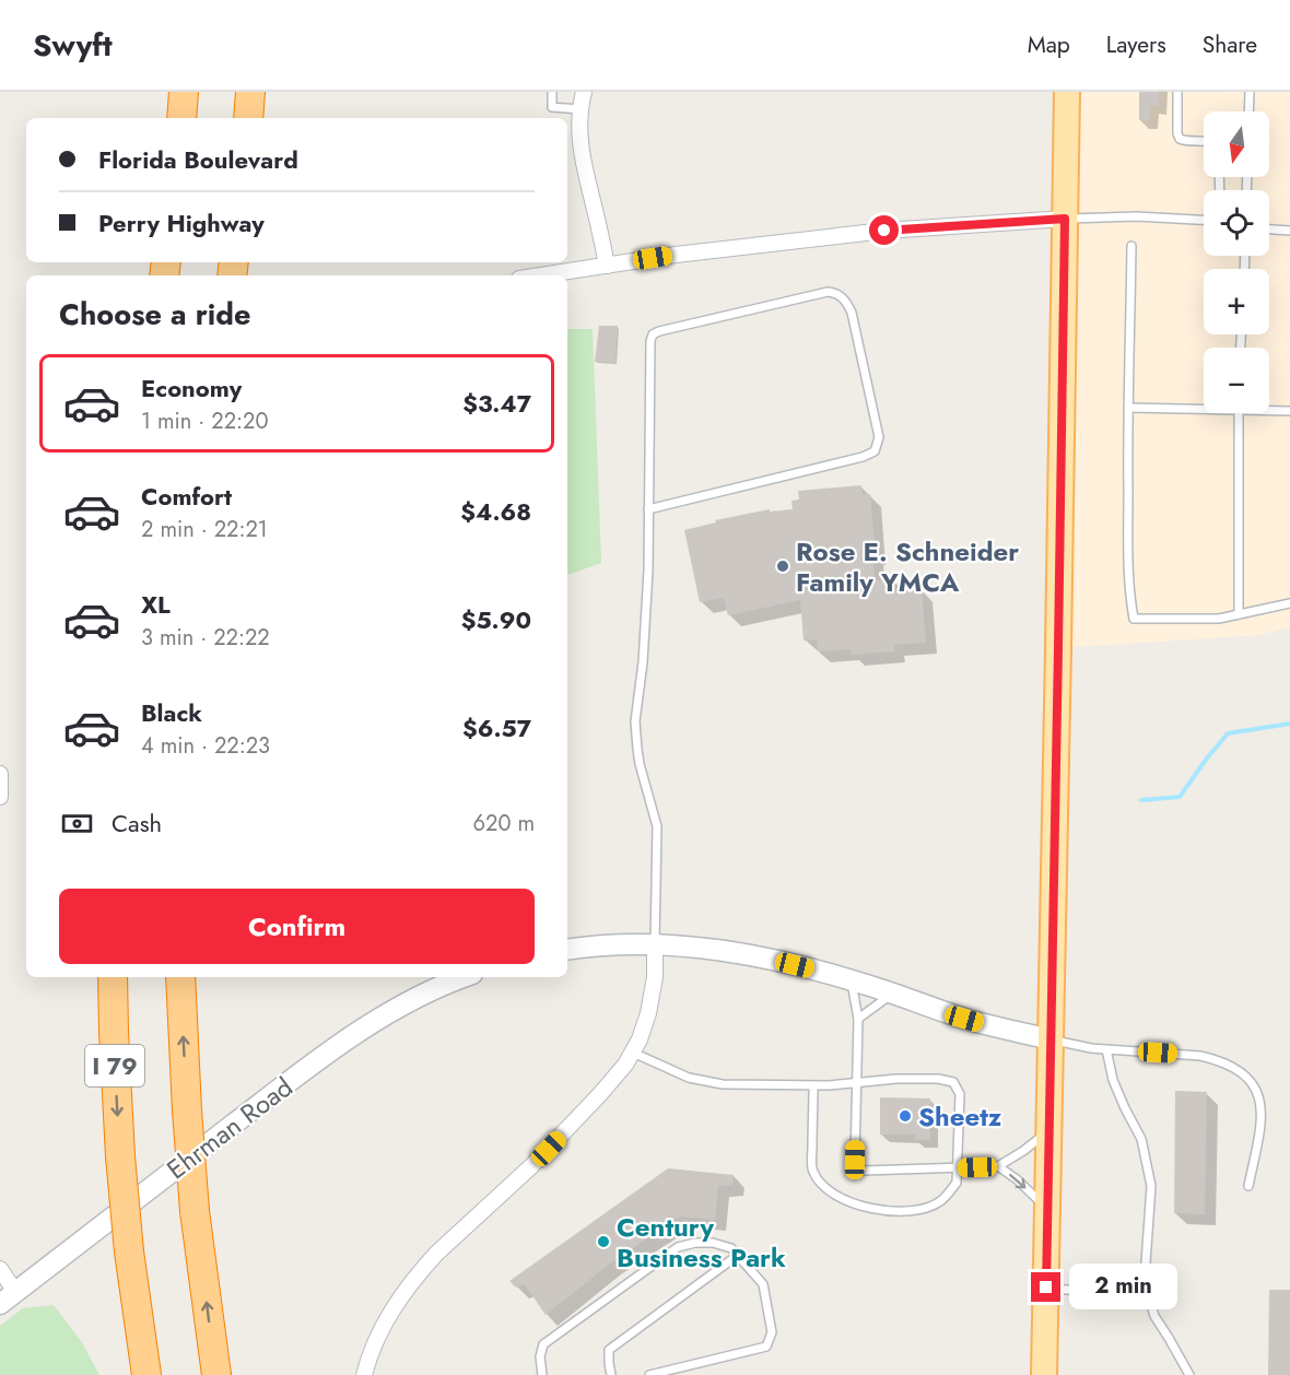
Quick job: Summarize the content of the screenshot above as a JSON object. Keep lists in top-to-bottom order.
{
  "streets": {
    "highway": ["I 79"],
    "street": ["Ehrman Road"]
  },
  "places": ["Rose E. Schneider Family YMCA", "Sheetz", "Century Business Park"],
  "north": "bottom",
  "page": {
    "header": "Swyft",
    "nav": ["Map", "Layers", "Share"],
    "map_buttons": ["+", "−"],
    "banner": ["Florida Boulevard", "Perry Highway"],
    "heading": "Choose a ride",
    "list": [
      {
        "name": "Economy",
        "note": "1 min · 22:20",
        "value": "$3.47"
      },
      {
        "name": "Comfort",
        "note": "2 min · 22:21",
        "value": "$4.68"
      },
      {
        "name": "XL",
        "note": "3 min · 22:22",
        "value": "$5.90"
      },
      {
        "name": "Black",
        "note": "4 min · 22:23",
        "value": "$6.57"
      }
    ],
    "pay": ["Cash", "620 m"],
    "buttons": "Confirm",
    "bubble": "2 min"
  }
}
